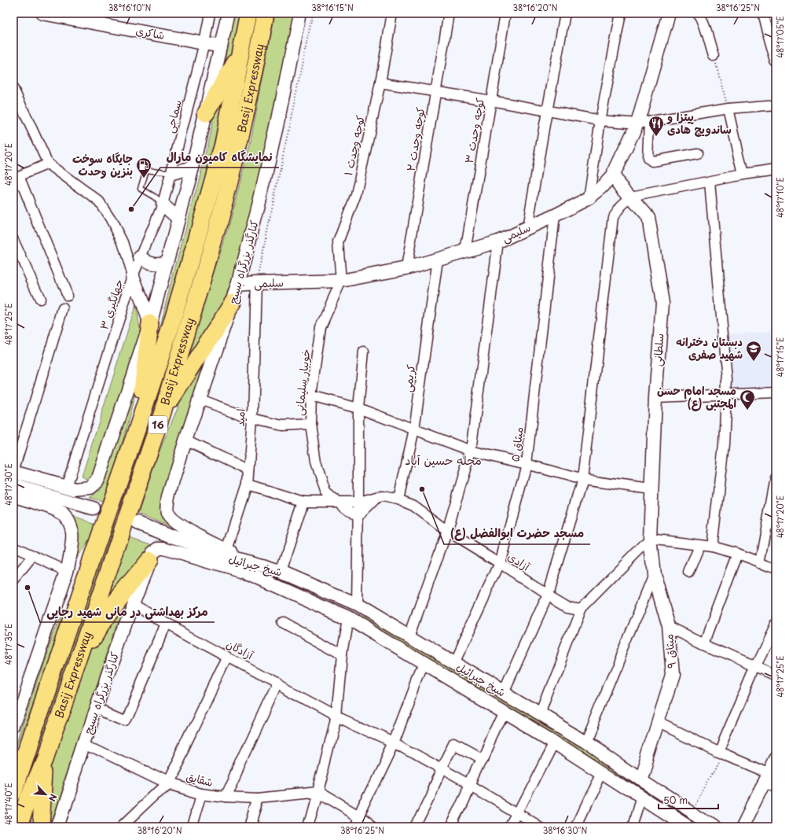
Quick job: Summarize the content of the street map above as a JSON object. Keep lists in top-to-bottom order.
{
  "streets": {
    "highway": ["Basij Expressway", "16"],
    "street": [
      "شاکری",
      "سماجی",
      "کوچه وحدت ۳",
      "کوچه وحدت ۲",
      "کوچه وحدت ۱",
      "سلیمی",
      "کنارگذر بزرگراه بسیج",
      "جهانگیری ۳",
      "سلطانی",
      "کریمی",
      "خوبیار سلیمانی",
      "امید",
      "میثاق ۵",
      "آزادی",
      "شیخ جبرائیل",
      "آزادگان",
      "میثاق ۹",
      "شقایق"
    ]
  },
  "crossings": [
    ["شاکری", "سماجی"],
    ["سماجی", "جهانگیری ۳"],
    ["کوچه وحدت ۳", "سلیمی"],
    ["کوچه وحدت ۲", "سلیمی"],
    ["کوچه وحدت ۱", "سلیمی"],
    ["کوچه وحدت ۱", "خوبیار سلیمانی"],
    ["سلیمی", "کنارگذر بزرگراه بسیج"],
    ["سلیمی", "سلطانی"],
    ["سلیمی", "کریمی"],
    ["سلیمی", "خوبیار سلیمانی"],
    ["سلیمی", "امید"],
    ["سلیمی", "میثاق ۵"],
    ["کنارگذر بزرگراه بسیج", "امید"],
    ["کنارگذر بزرگراه بسیج", "شیخ جبرائیل"],
    ["کنارگذر بزرگراه بسیج", "آزادگان"],
    ["کنارگذر بزرگراه بسیج", "شقایق"],
    ["سلطانی", "میثاق ۹"],
    ["کریمی", "آزادی"],
    ["خوبیار سلیمانی", "آزادی"],
    ["امید", "آزادی"],
    ["امید", "شیخ جبرائیل"],
    ["میثاق ۵", "آزادی"],
    ["میثاق ۵", "شیخ جبرائیل"],
    ["شیخ جبرائیل", "میثاق ۹"]
  ],
  "districts": ["محله حسین آباد"],
  "places": {
    "restaurant": ["پیتزا و ساندویچ هادی"],
    "fuel station": ["جایگاه سوخت بنزین وحدت"],
    "other": ["نمایشگاه کامیون مارال", "مسجد حضرت ابوالفضل (ع)", "مرکز بهداشتی در مانی شهید رجایی"],
    "school or university": ["دبستان دخترانه شهید صفری"],
    "mosque": ["مسجد امام حسن المجتبی (ع)"]
  },
  "scale_bar": "50 m",
  "north": "bottom right",
  "coordinates": [
    "38°16'10\"N",
    "38°16'15\"N",
    "38°16'20\"N",
    "38°16'25\"N",
    "48°17'05\"E",
    "48°17'20\"E",
    "48°17'10\"E",
    "48°17'25\"E",
    "48°17'15\"E",
    "48°17'30\"E",
    "48°17'35\"E",
    "48°17'40\"E",
    "38°16'30\"N"
  ]
}
